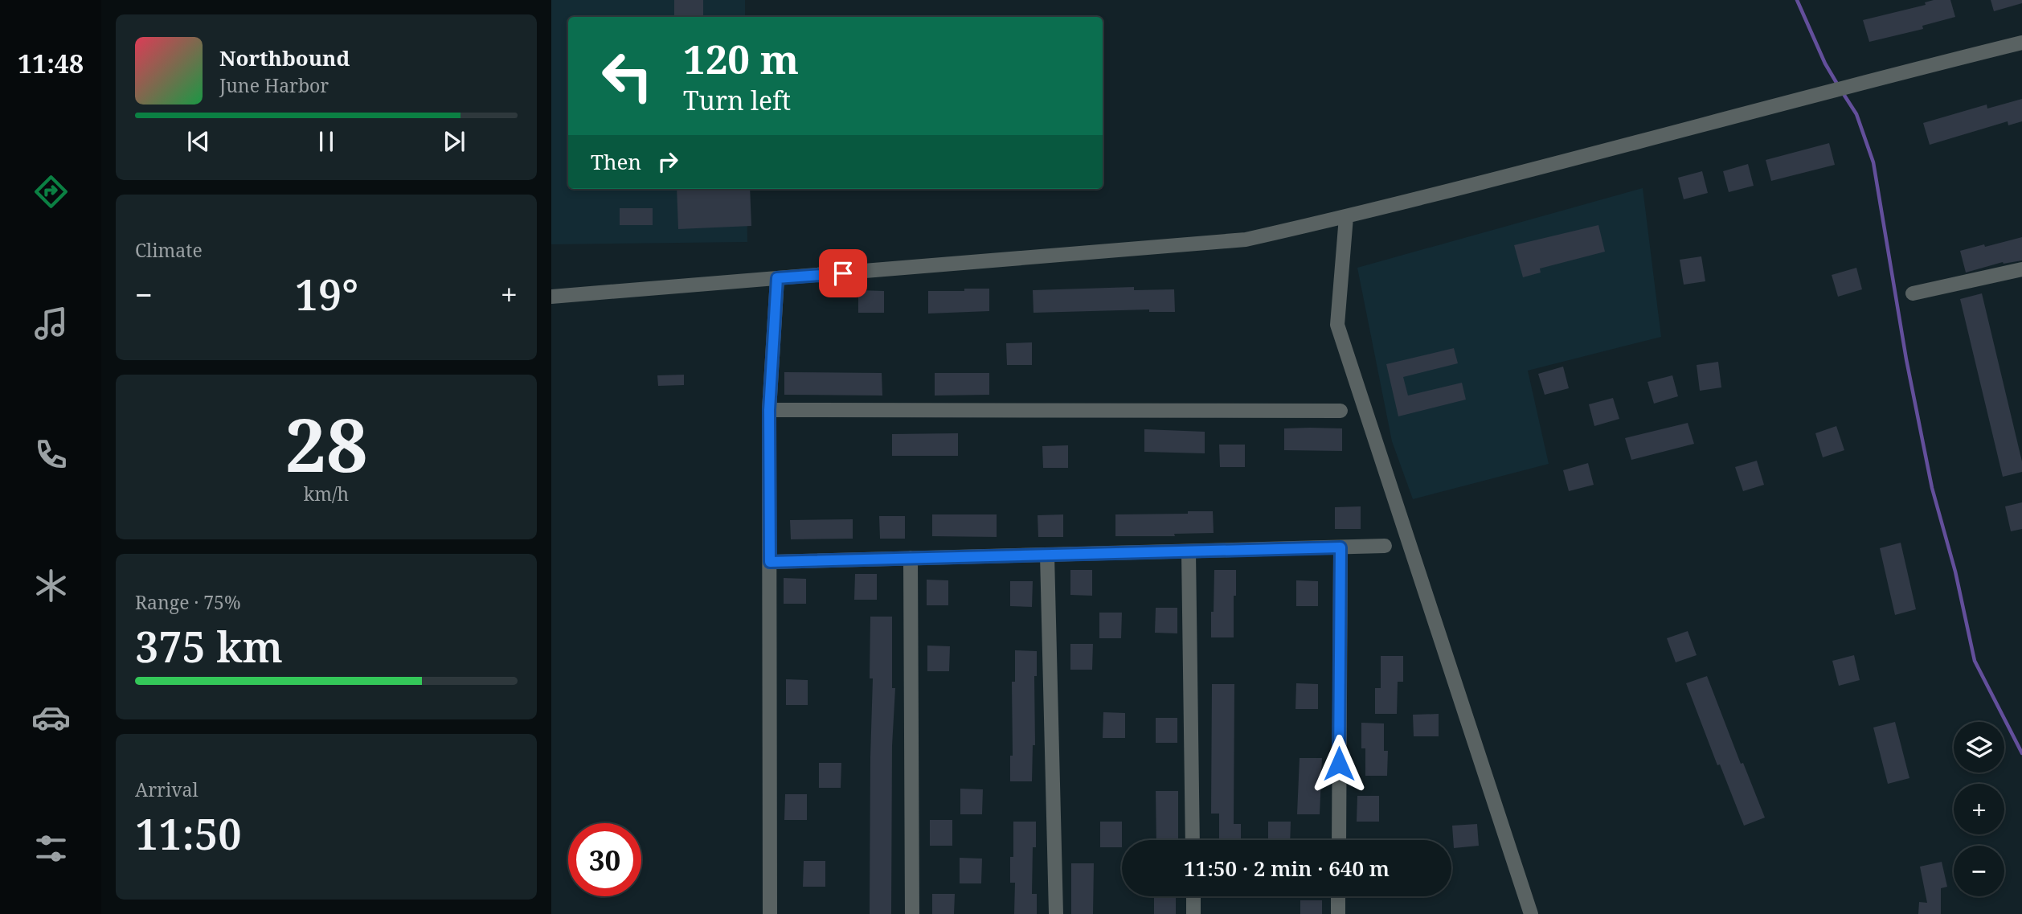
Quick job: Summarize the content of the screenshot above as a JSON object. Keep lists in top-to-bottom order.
{
  "page": {
    "tabs": "11:48",
    "turn": ["120 m", "Turn left"],
    "song": ["Northbound", "June Harbor"],
    "then": "Then",
    "tile": [
      "Climate",
      ["28", "km/h"],
      ["Range · 75%", "375 km"],
      ["Arrival", "11:50"]
    ],
    "heat": ["−", "19°", "+"],
    "map_buttons": ["+", "−"],
    "limit": "30",
    "trip": "11:50 · 2 min · 640 m"
  }
}
